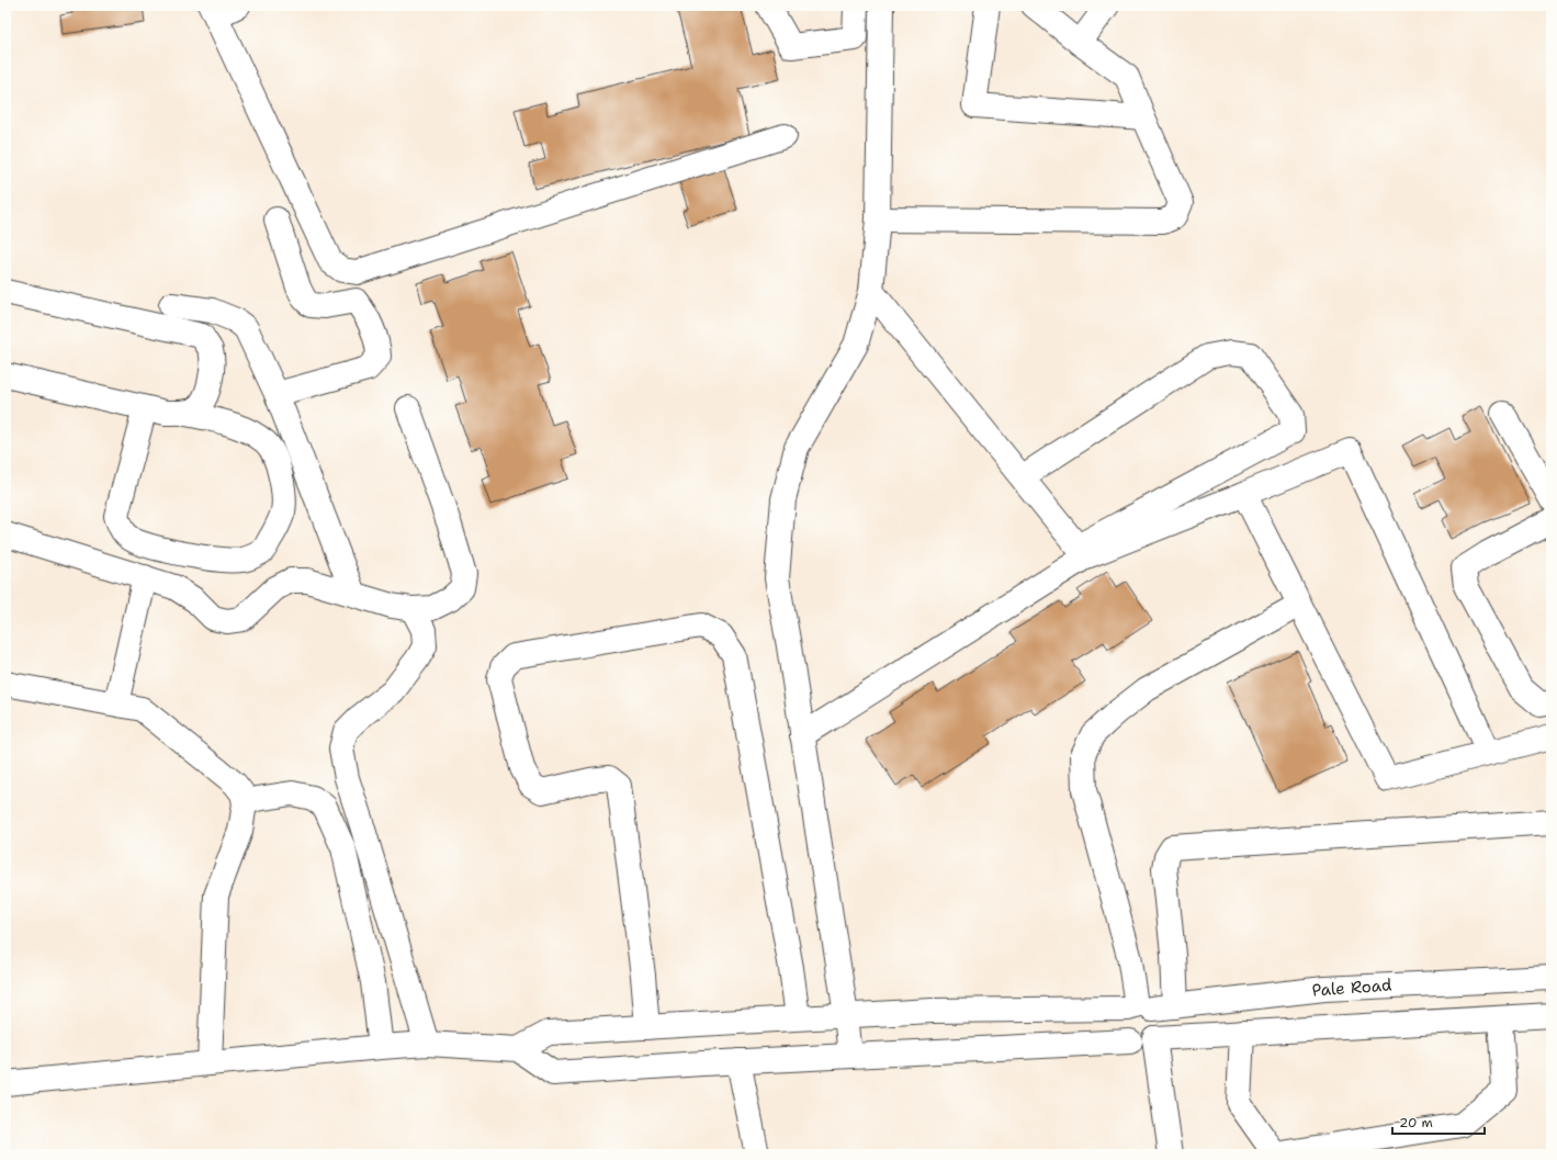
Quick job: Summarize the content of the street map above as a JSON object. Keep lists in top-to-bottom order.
{
  "streets": {
    "street": ["Pale Road"]
  },
  "scale_bar": "20 m"
}
